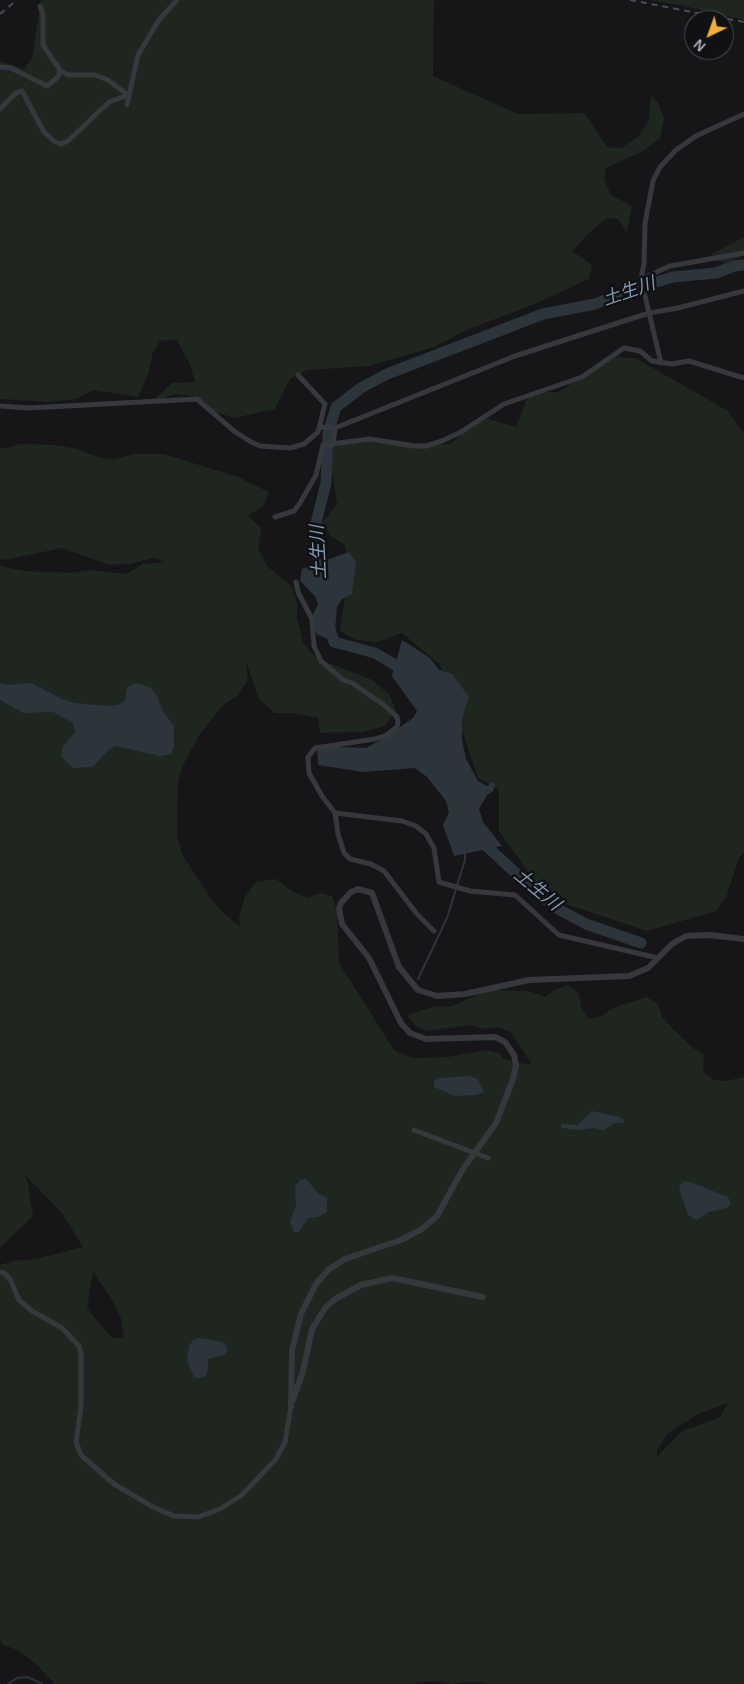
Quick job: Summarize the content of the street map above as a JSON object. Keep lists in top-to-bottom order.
{
  "water": ["土生川"],
  "north": "bottom left"
}
